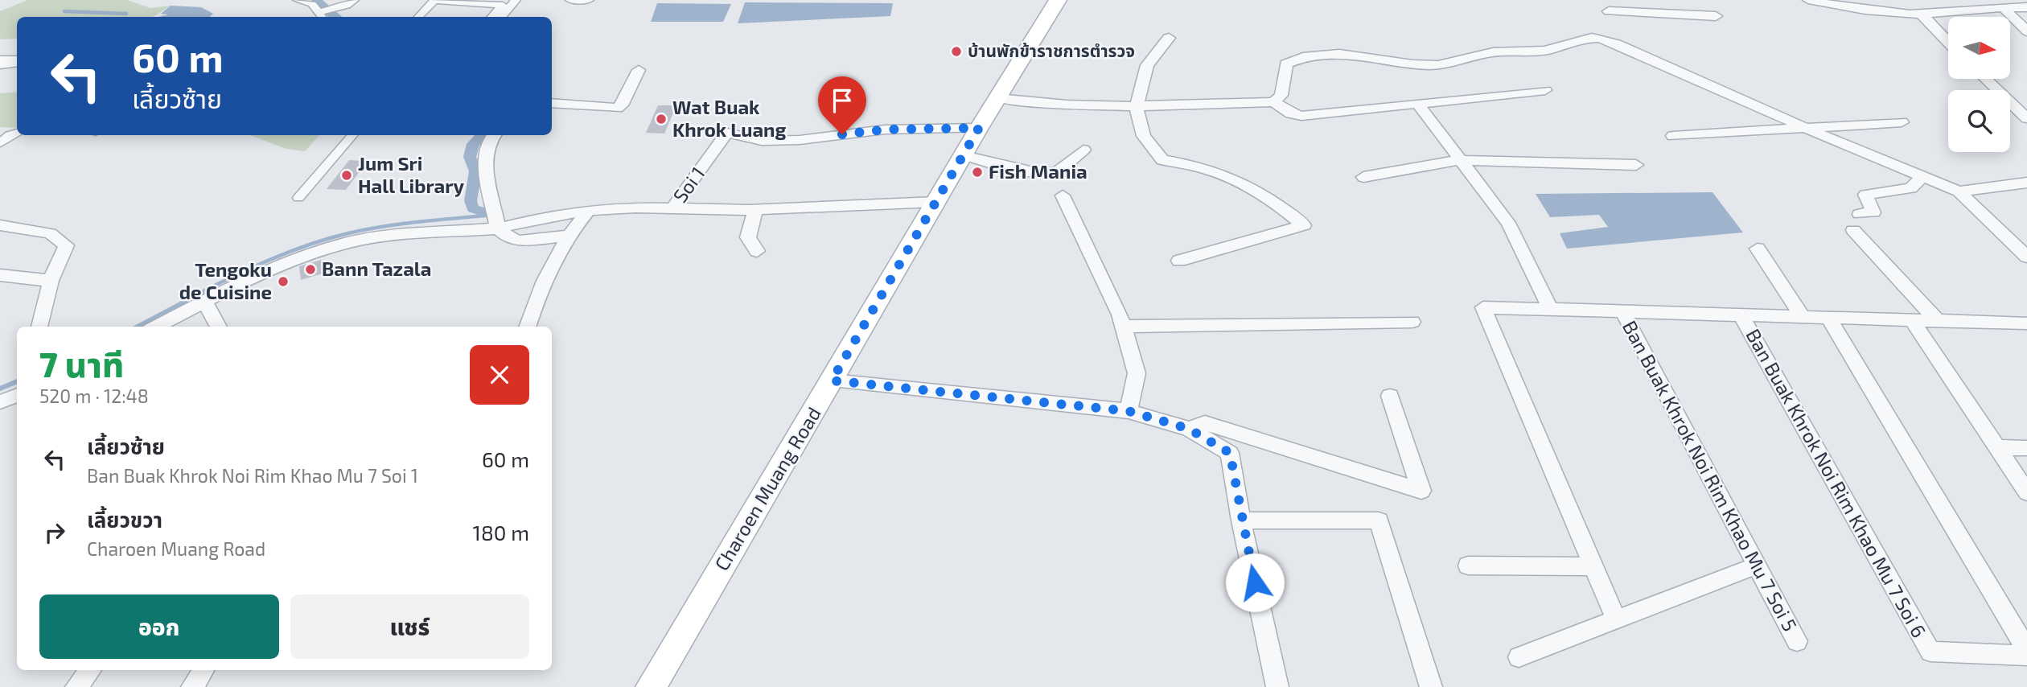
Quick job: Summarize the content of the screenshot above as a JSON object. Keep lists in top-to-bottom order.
{
  "streets": {
    "main road": ["Charoen Muang Road"],
    "street": ["Soi 1", "Ban Buak Khrok Noi Rim Khao Mu 7 Soi 5", "Ban Buak Khrok Noi Rim Khao Mu 7 Soi 6"]
  },
  "crossings": [
    ["Soi 1", "Charoen Muang Road"]
  ],
  "places": [
    "บ้านพักข้าราชการตำรวจ",
    "Wat Buak Khrok Luang",
    "Fish Mania",
    "Jum Sri Hall Library",
    "Bann Tazala",
    "Tengoku de Cuisine"
  ],
  "north": "right",
  "page": {
    "turn": ["60 m", "เลี้ยวซ้าย"],
    "heading": ["7 นาที", "520 m · 12:48"],
    "list": [
      {
        "name": "เลี้ยวซ้าย",
        "note": "Ban Buak Khrok Noi Rim Khao Mu 7 Soi 1",
        "value": "60 m"
      },
      {
        "name": "เลี้ยวขวา",
        "note": "Charoen Muang Road",
        "value": "180 m"
      }
    ],
    "buttons": ["ออก", "แชร์"]
  }
}
